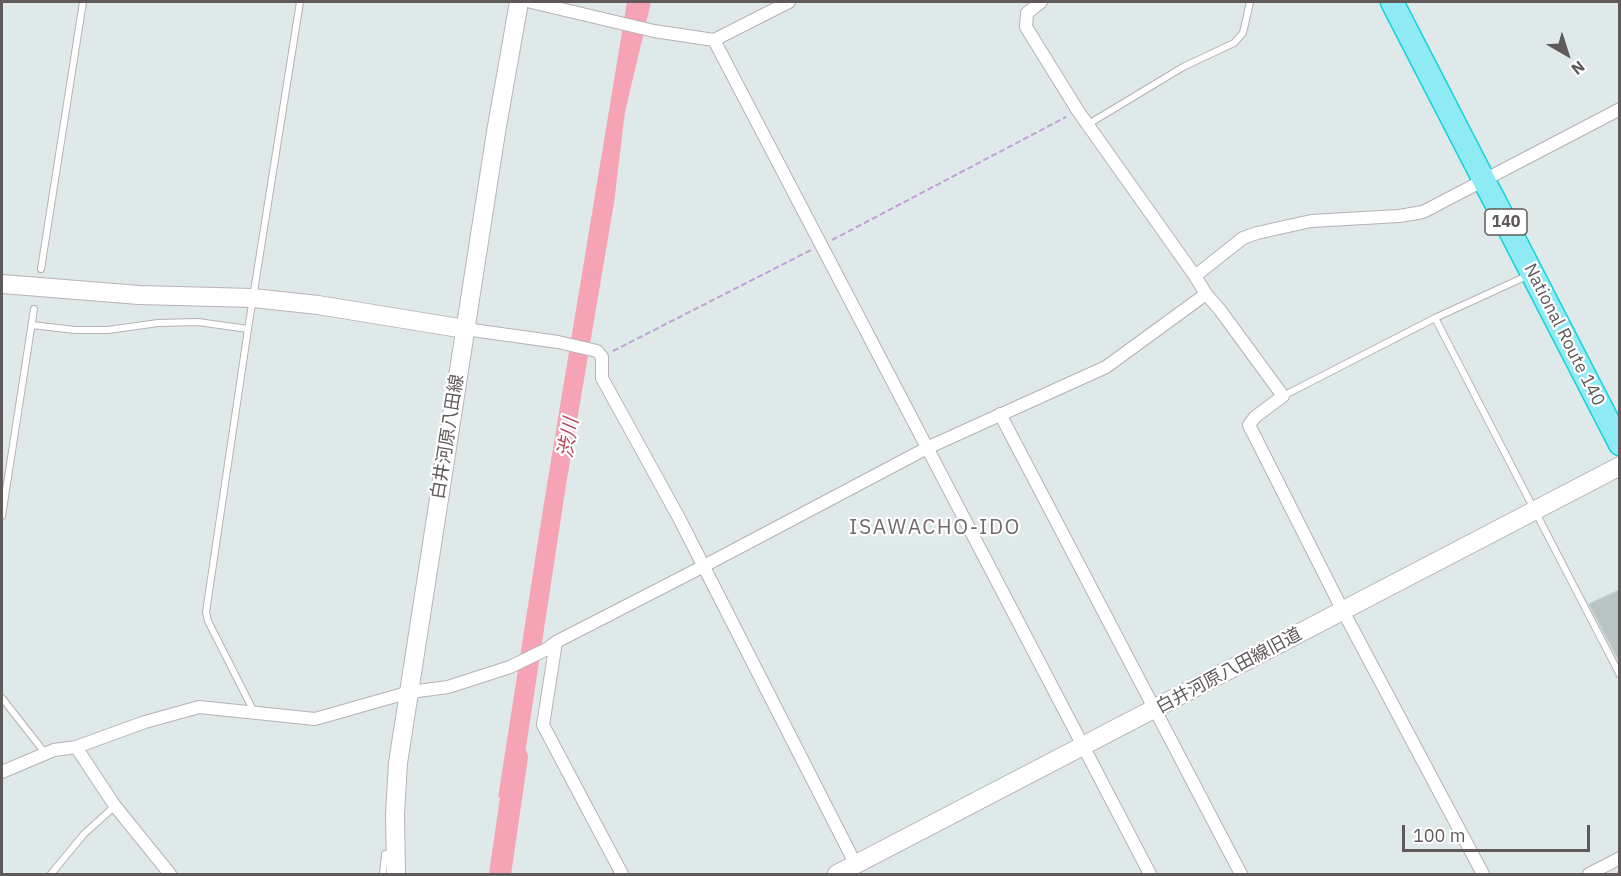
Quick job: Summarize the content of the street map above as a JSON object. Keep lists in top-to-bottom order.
{
  "streets": {
    "highway": ["140", "National Route 140"],
    "street": ["白井河原八田線", "白井河原八田線旧道"]
  },
  "districts": ["ISAWACHO-IDO"],
  "water": ["渋川"],
  "scale_bar": "100 m",
  "north": "bottom right"
}
